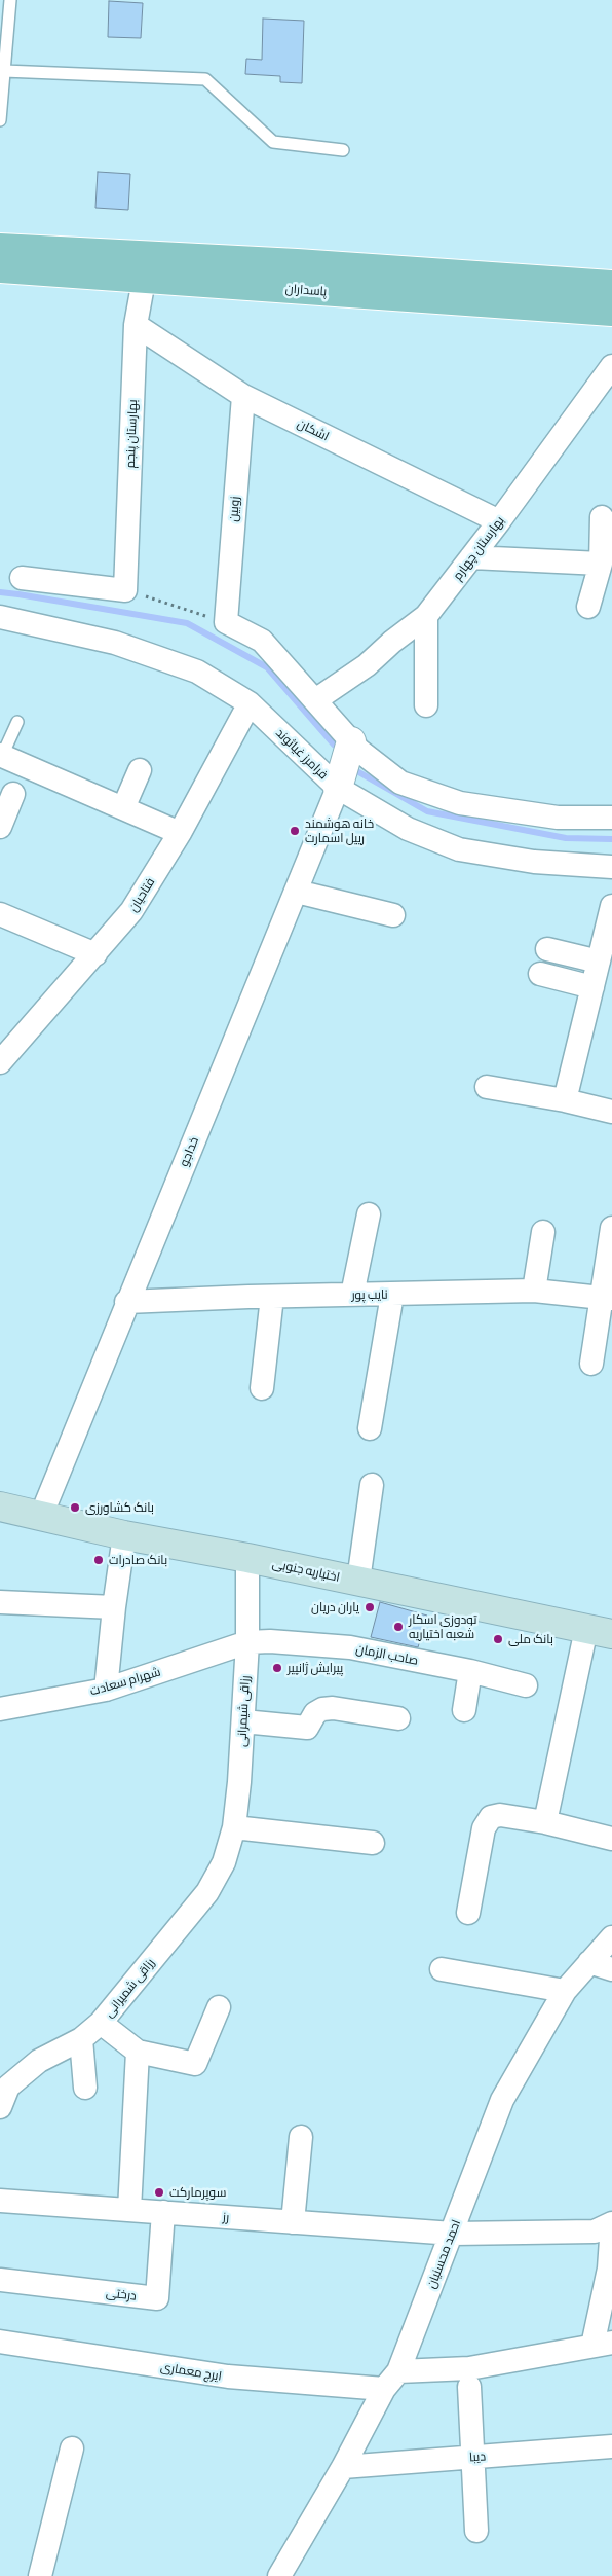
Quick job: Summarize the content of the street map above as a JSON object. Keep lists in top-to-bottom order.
{
  "streets": {
    "main road": ["پاسداران", "اختیاریه جنوبی"],
    "street": [
      "اشکان",
      "بهارستان پنجم",
      "زوبین",
      "بهارستان چهارم",
      "فرامرز غیاثوند",
      "فتاحیان",
      "خداجو",
      "نایب پور",
      "صاحب الزمان",
      "شهرام سعادت",
      "رزاقی شیمرانی",
      "رزاقی شمیرانی",
      "رز",
      "احمد محسنیان",
      "درختی",
      "ایرج معماری",
      "دیبا"
    ]
  },
  "crossings": [
    ["پاسداران", "بهارستان پنجم"],
    ["اشکان", "بهارستان پنجم"],
    ["اشکان", "زوبین"],
    ["اشکان", "بهارستان چهارم"],
    ["فرامرز غیاثوند", "فتاحیان"],
    ["فرامرز غیاثوند", "خداجو"],
    ["خداجو", "نایب پور"],
    ["خداجو", "اختیاریه جنوبی"],
    ["اختیاریه جنوبی", "رزاقی شیمرانی"],
    ["صاحب الزمان", "شهرام سعادت"],
    ["صاحب الزمان", "رزاقی شیمرانی"],
    ["شهرام سعادت", "رزاقی شیمرانی"],
    ["رزاقی شیمرانی", "رزاقی شمیرانی"],
    ["رز", "احمد محسنیان"],
    ["رز", "درختی"],
    ["احمد محسنیان", "ایرج معماری"],
    ["احمد محسنیان", "دیبا"]
  ],
  "places": [
    "خانه هوشمند رییل اسمارت",
    "بانک کشاورزی",
    "بانک صادرات",
    "یاران دریان",
    "تودوزی اسکار شعبه اختیاریه",
    "بانک ملی",
    "پیرایش ژانپیر",
    "سوپرمارکت"
  ]
}
